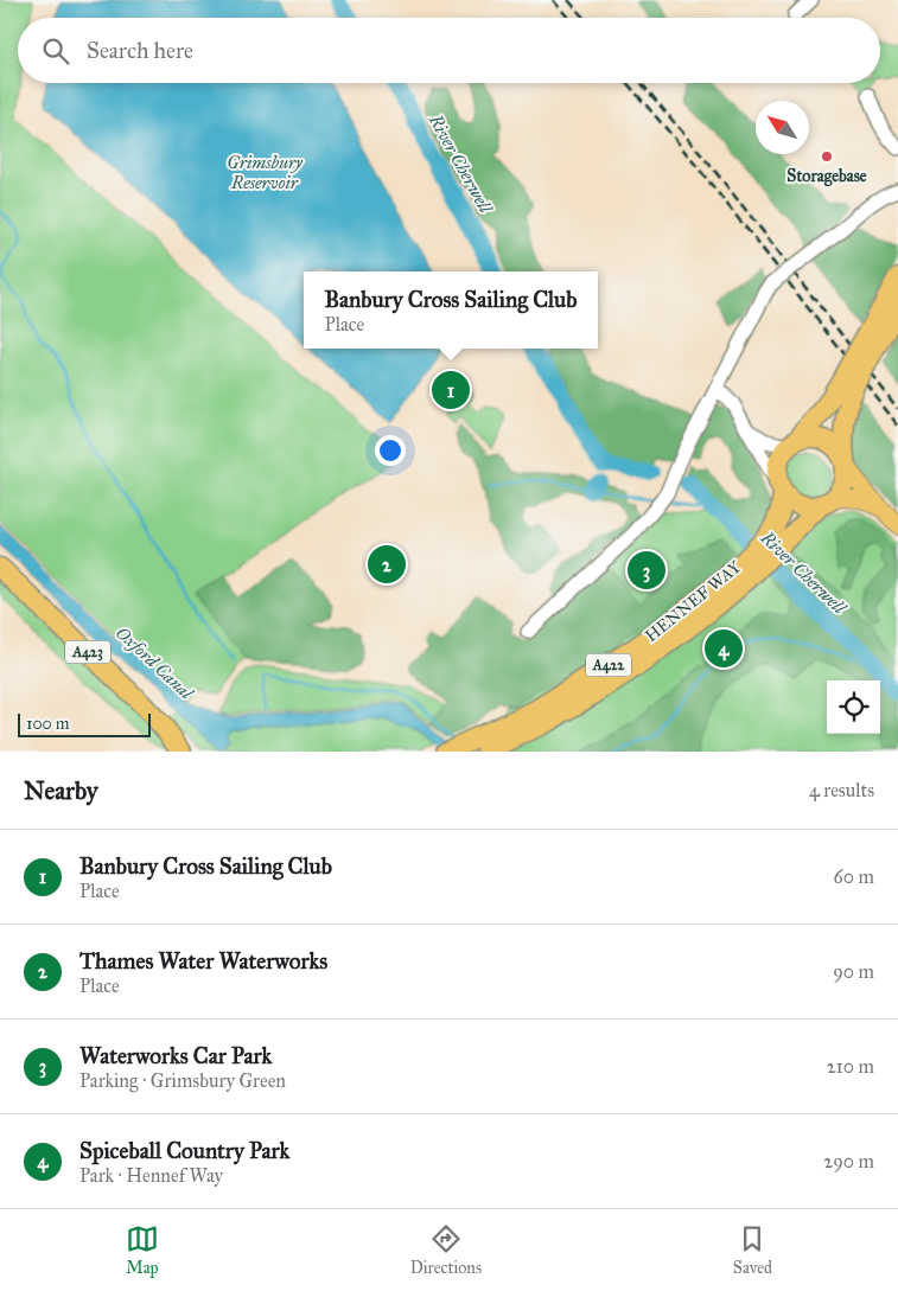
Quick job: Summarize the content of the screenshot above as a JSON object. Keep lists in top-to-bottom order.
{
  "streets": {
    "highway": ["HENNEF WAY", "A423", "A422"]
  },
  "water": ["Grimsbury Reservoir", "River Cherwell", "Oxford Canal"],
  "places": ["Storagebase"],
  "scale_bar": "100 m",
  "north": "top left",
  "page": {
    "search": "Search here",
    "popup": ["Banbury Cross Sailing Club", "Place"],
    "pins": [
      "1",
      "2",
      "3",
      "4"
    ],
    "scale": "100 m",
    "heading": ["Nearby", "4 results"],
    "list": [
      {
        "mark": "1",
        "name": "Banbury Cross Sailing Club",
        "note": "Place",
        "value": "60 m"
      },
      {
        "mark": "2",
        "name": "Thames Water Waterworks",
        "note": "Place",
        "value": "90 m"
      },
      {
        "mark": "3",
        "name": "Waterworks Car Park",
        "note": "Parking · Grimsbury Green",
        "value": "210 m"
      },
      {
        "mark": "4",
        "name": "Spiceball Country Park",
        "note": "Park · Hennef Way",
        "value": "290 m"
      }
    ],
    "nav": ["Map", "Directions", "Saved"]
  }
}
